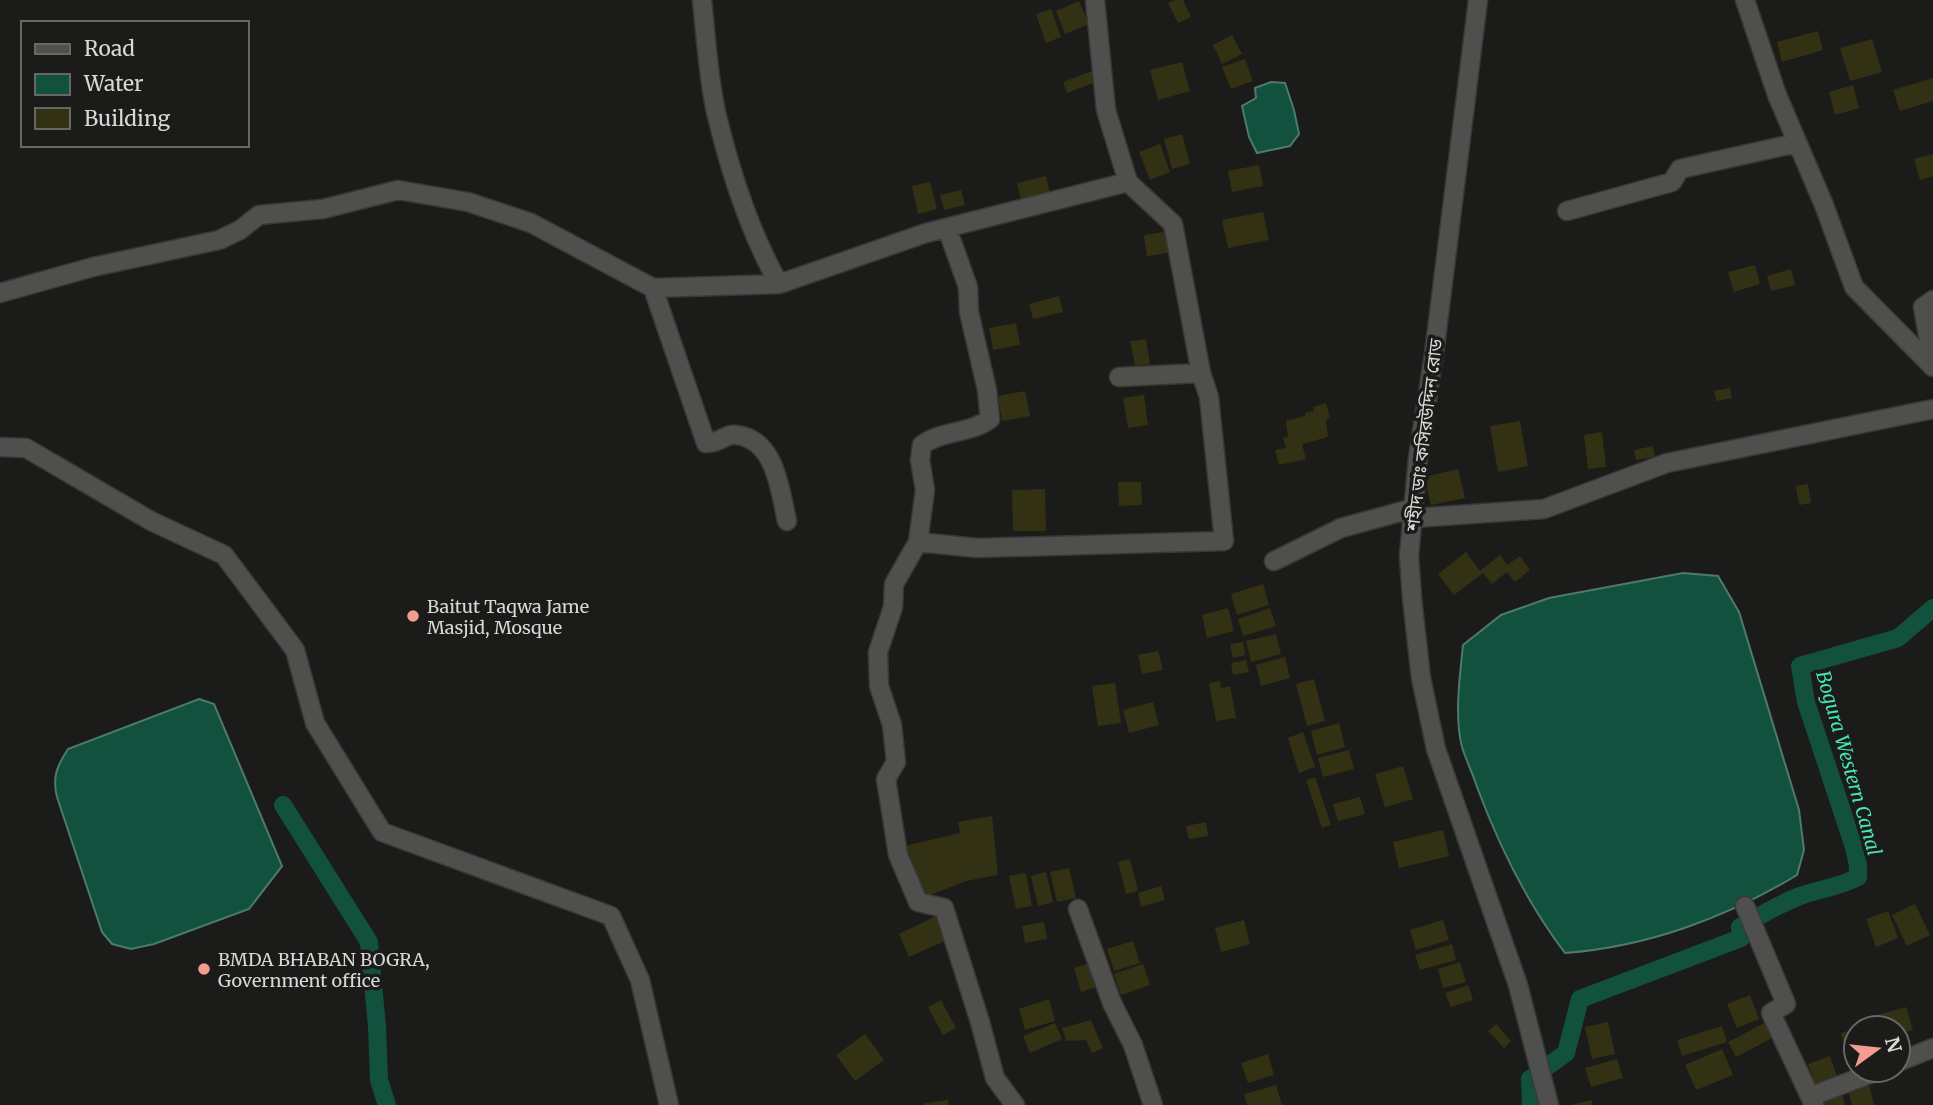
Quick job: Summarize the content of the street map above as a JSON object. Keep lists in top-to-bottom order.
{
  "streets": {
    "street": ["শহীদ ডাঃ কসিরউদ্দিন রোড"]
  },
  "water": ["Bogura Western Canal"],
  "places": ["Baitut Taqwa Jame Masjid, Mosque", "BMDA BHABAN BOGRA, Government office"],
  "legend": ["Road", "Water", "Building"],
  "north": "right"
}
